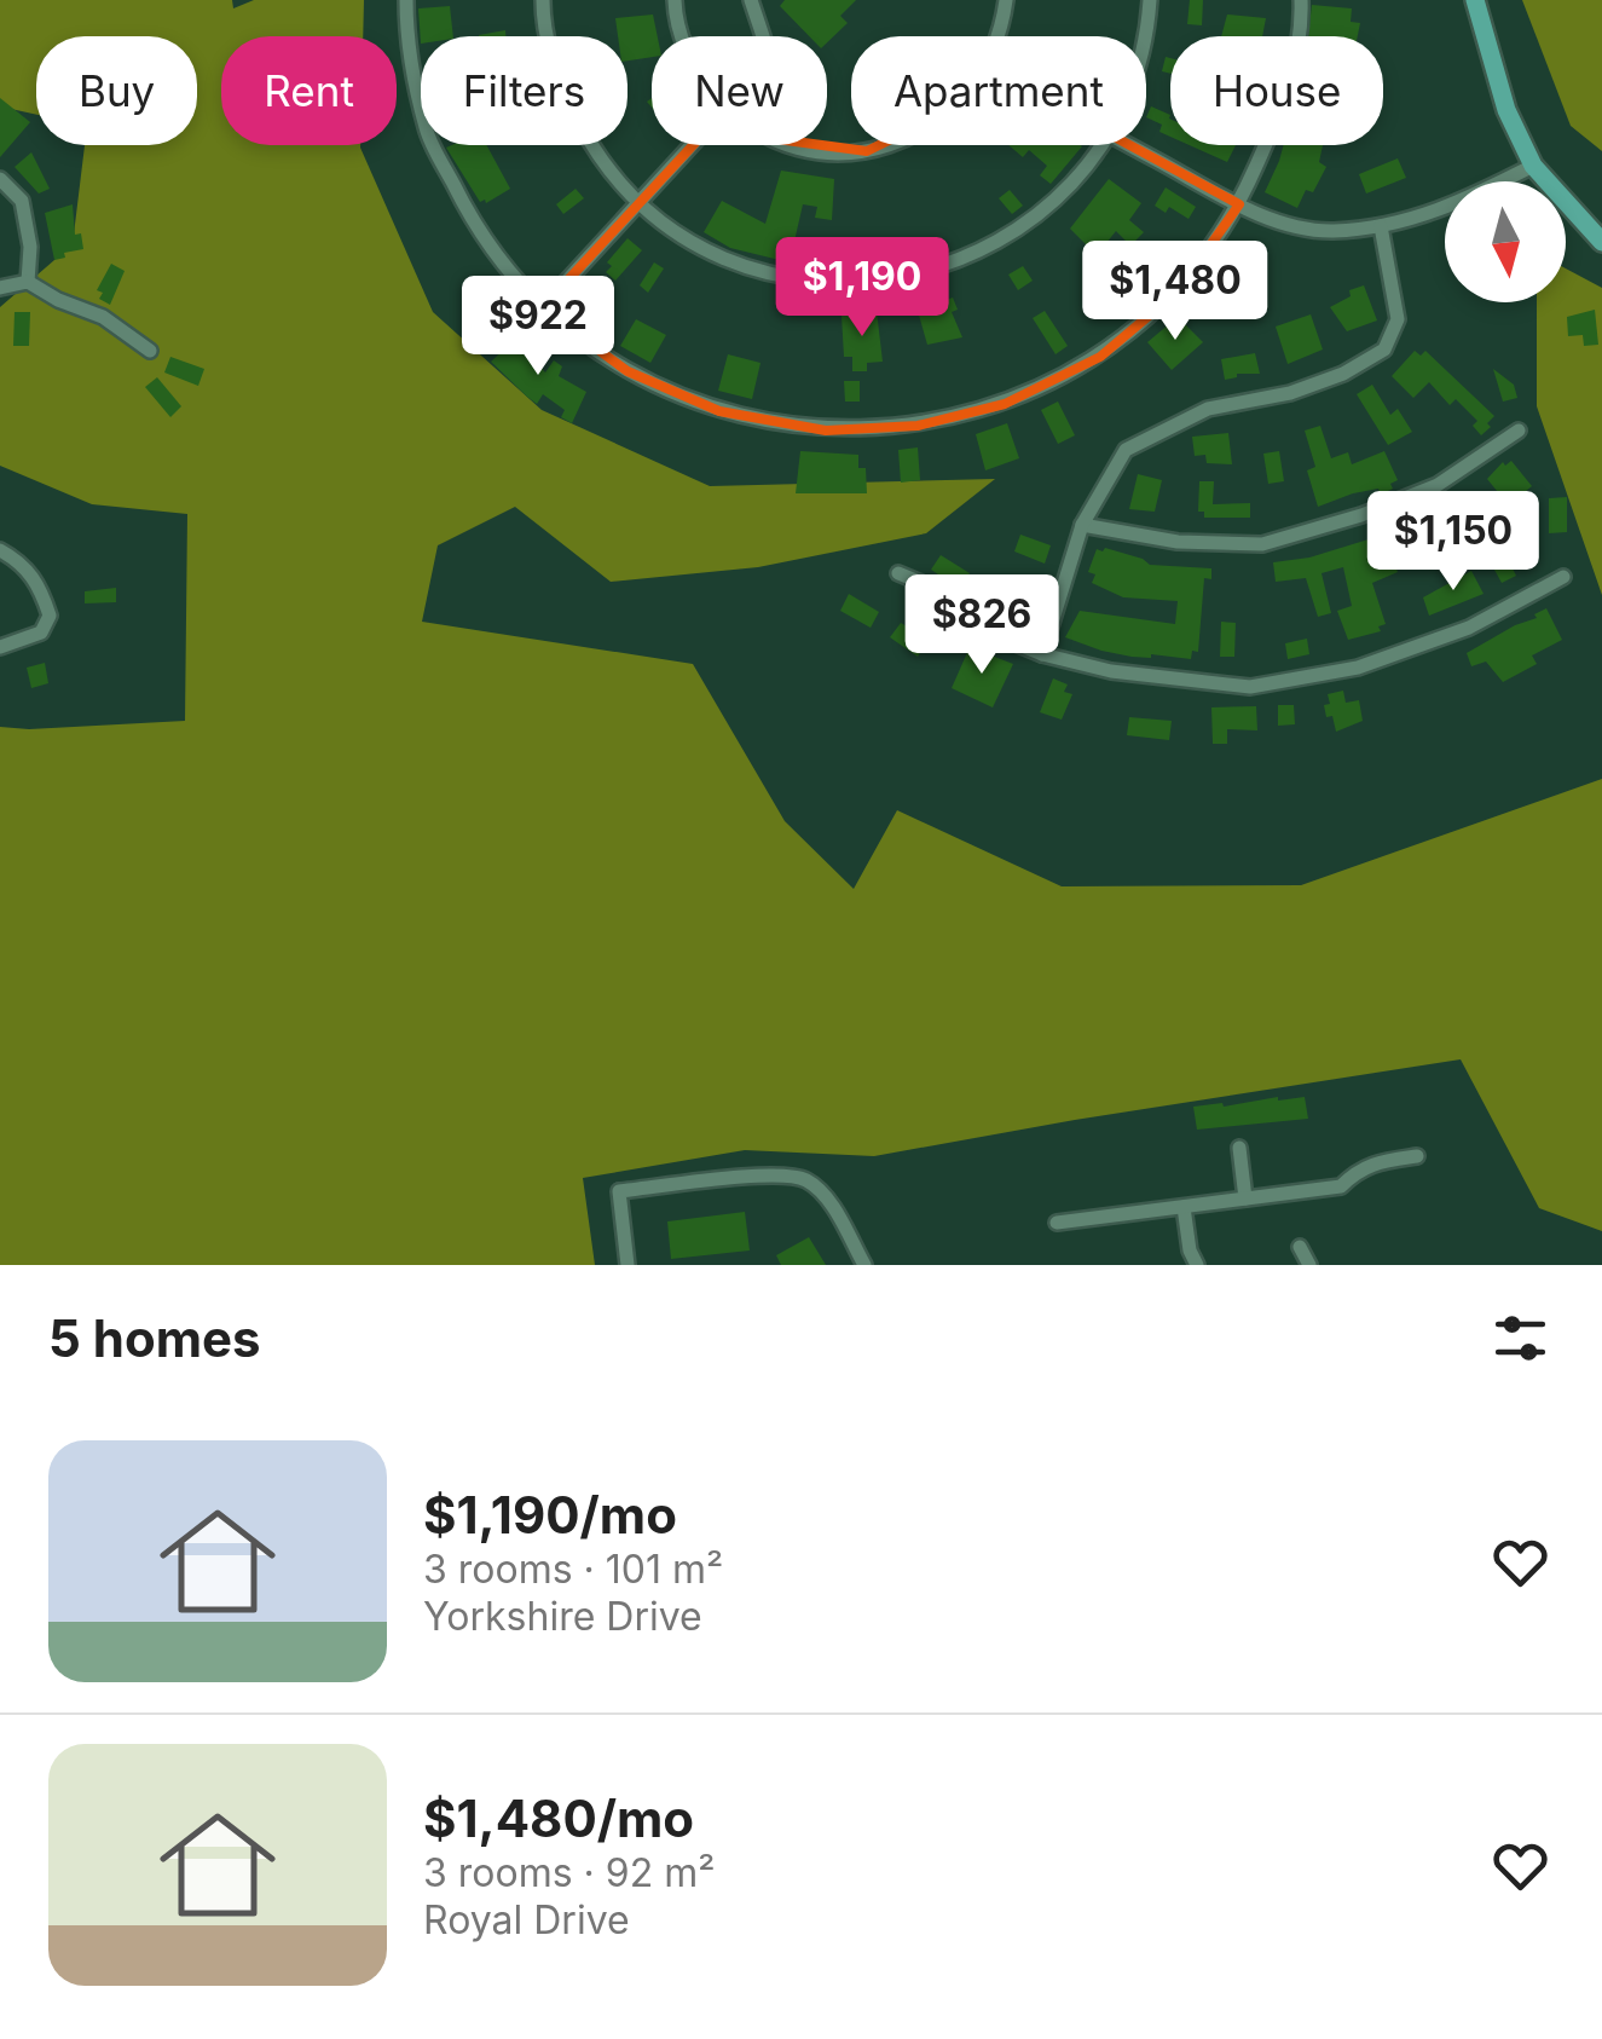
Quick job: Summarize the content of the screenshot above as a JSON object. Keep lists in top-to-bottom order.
{
  "north": "bottom",
  "page": {
    "chip": [
      "Buy",
      "Rent",
      "Filters",
      "New",
      "Apartment",
      "House"
    ],
    "price": [
      "$1,190",
      "$1,480",
      "$922",
      "$1,150",
      "$826"
    ],
    "heading": "5 homes",
    "list": [
      {
        "name": "$1,190/mo",
        "note": "3 rooms · 101 m² · Yorkshire Drive"
      },
      {
        "name": "$1,480/mo",
        "note": "3 rooms · 92 m² · Royal Drive"
      }
    ]
  }
}
